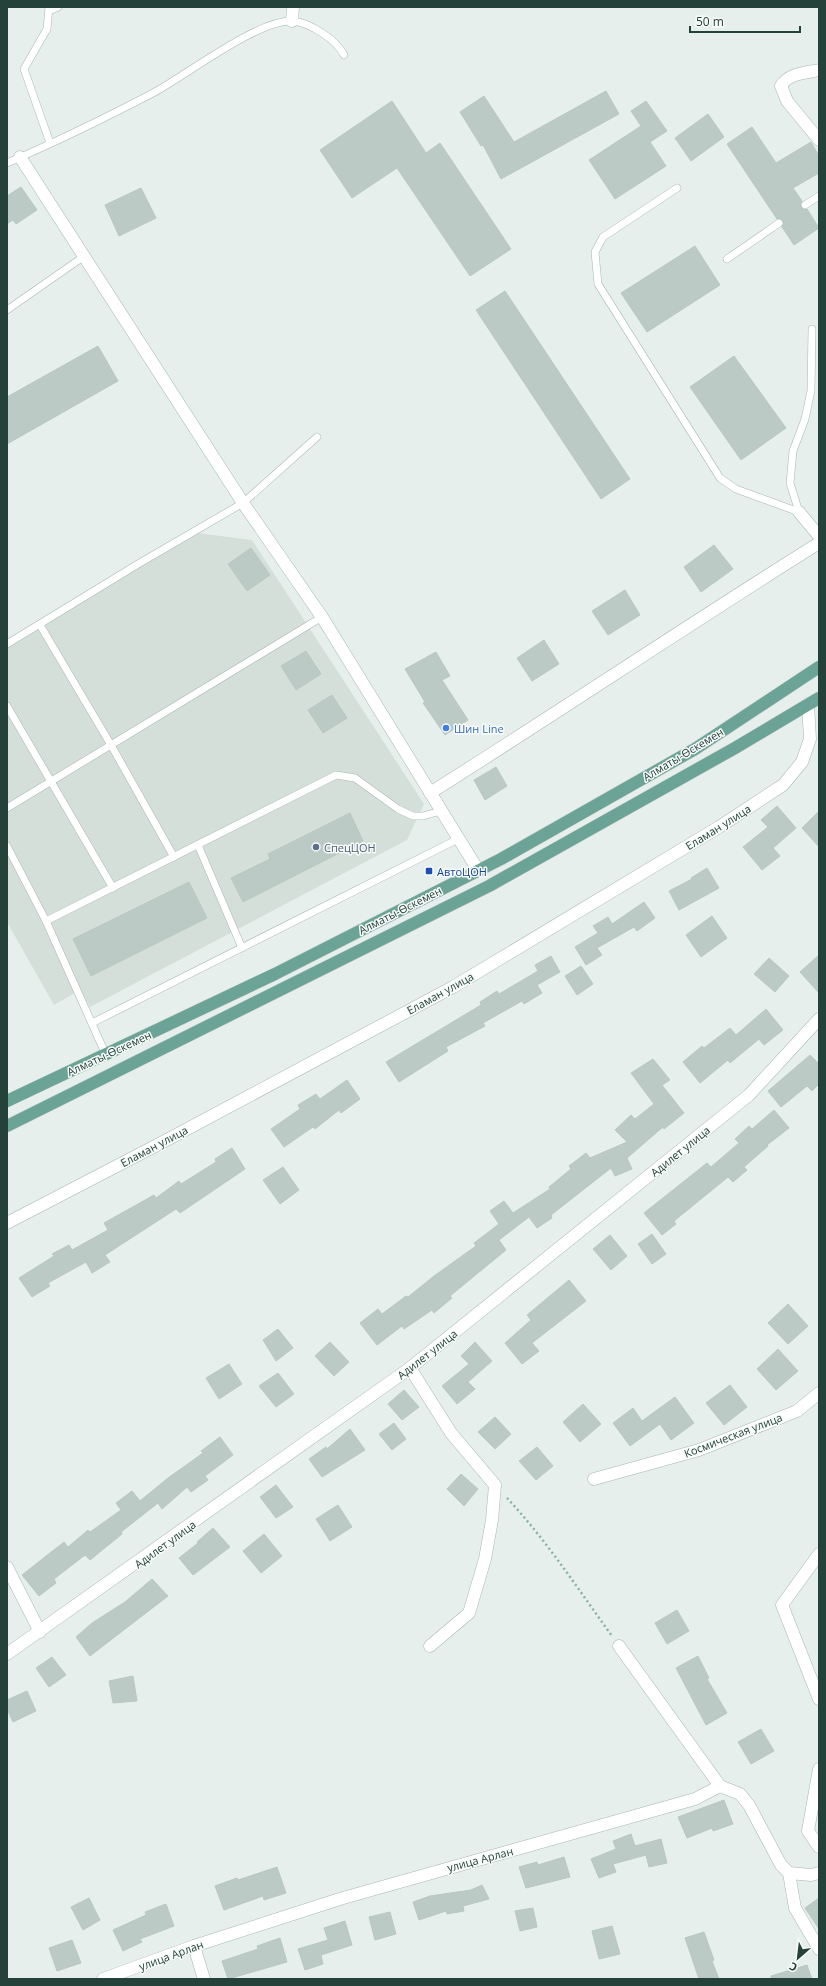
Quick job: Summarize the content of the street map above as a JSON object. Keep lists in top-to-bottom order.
{
  "streets": {
    "main road": ["Алматы-Өскемен"],
    "street": [
      "Еламан улица",
      "Адилет улица",
      "Космическая улица",
      "улица Арлан"
    ]
  },
  "crossings": [
    ["Алматы-Өскемен", "Еламан улица"]
  ],
  "places": {
    "other": ["Шин Line", "СпецЦОН"],
    "transit": ["АвтоЦОН"]
  },
  "scale_bar": "50 m",
  "north": "bottom left"
}
